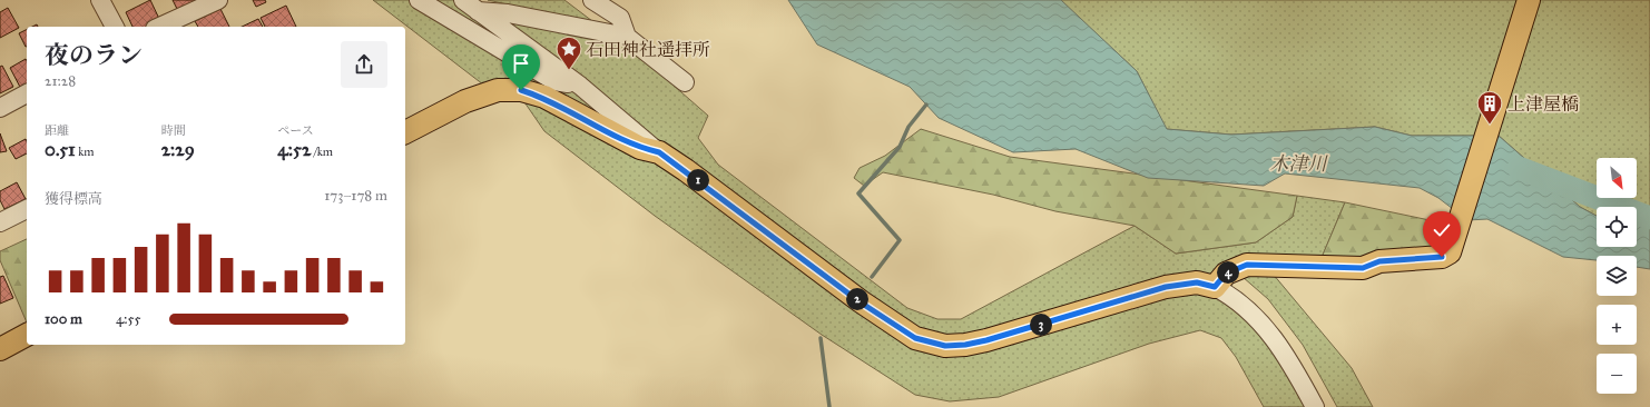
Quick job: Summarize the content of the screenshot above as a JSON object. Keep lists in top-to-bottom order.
{
  "water": ["木津川"],
  "places": {
    "place": ["石田神社遥拝所"],
    "building": ["上津屋橋"]
  },
  "north": "bottom right",
  "page": {
    "heading": ["夜のラン", "21:28"],
    "stats": [
      ["距離", "0.51 km"],
      ["時間", "2:29"],
      ["ペース", "4:52 /km"]
    ],
    "map_buttons": ["+", "−"],
    "pins": [
      "1",
      "4",
      "2",
      "3"
    ],
    "chart": ["獲得標高", "173–178 m"],
    "list": [
      {
        "name": "100 m",
        "note": "4:55"
      }
    ]
  }
}
